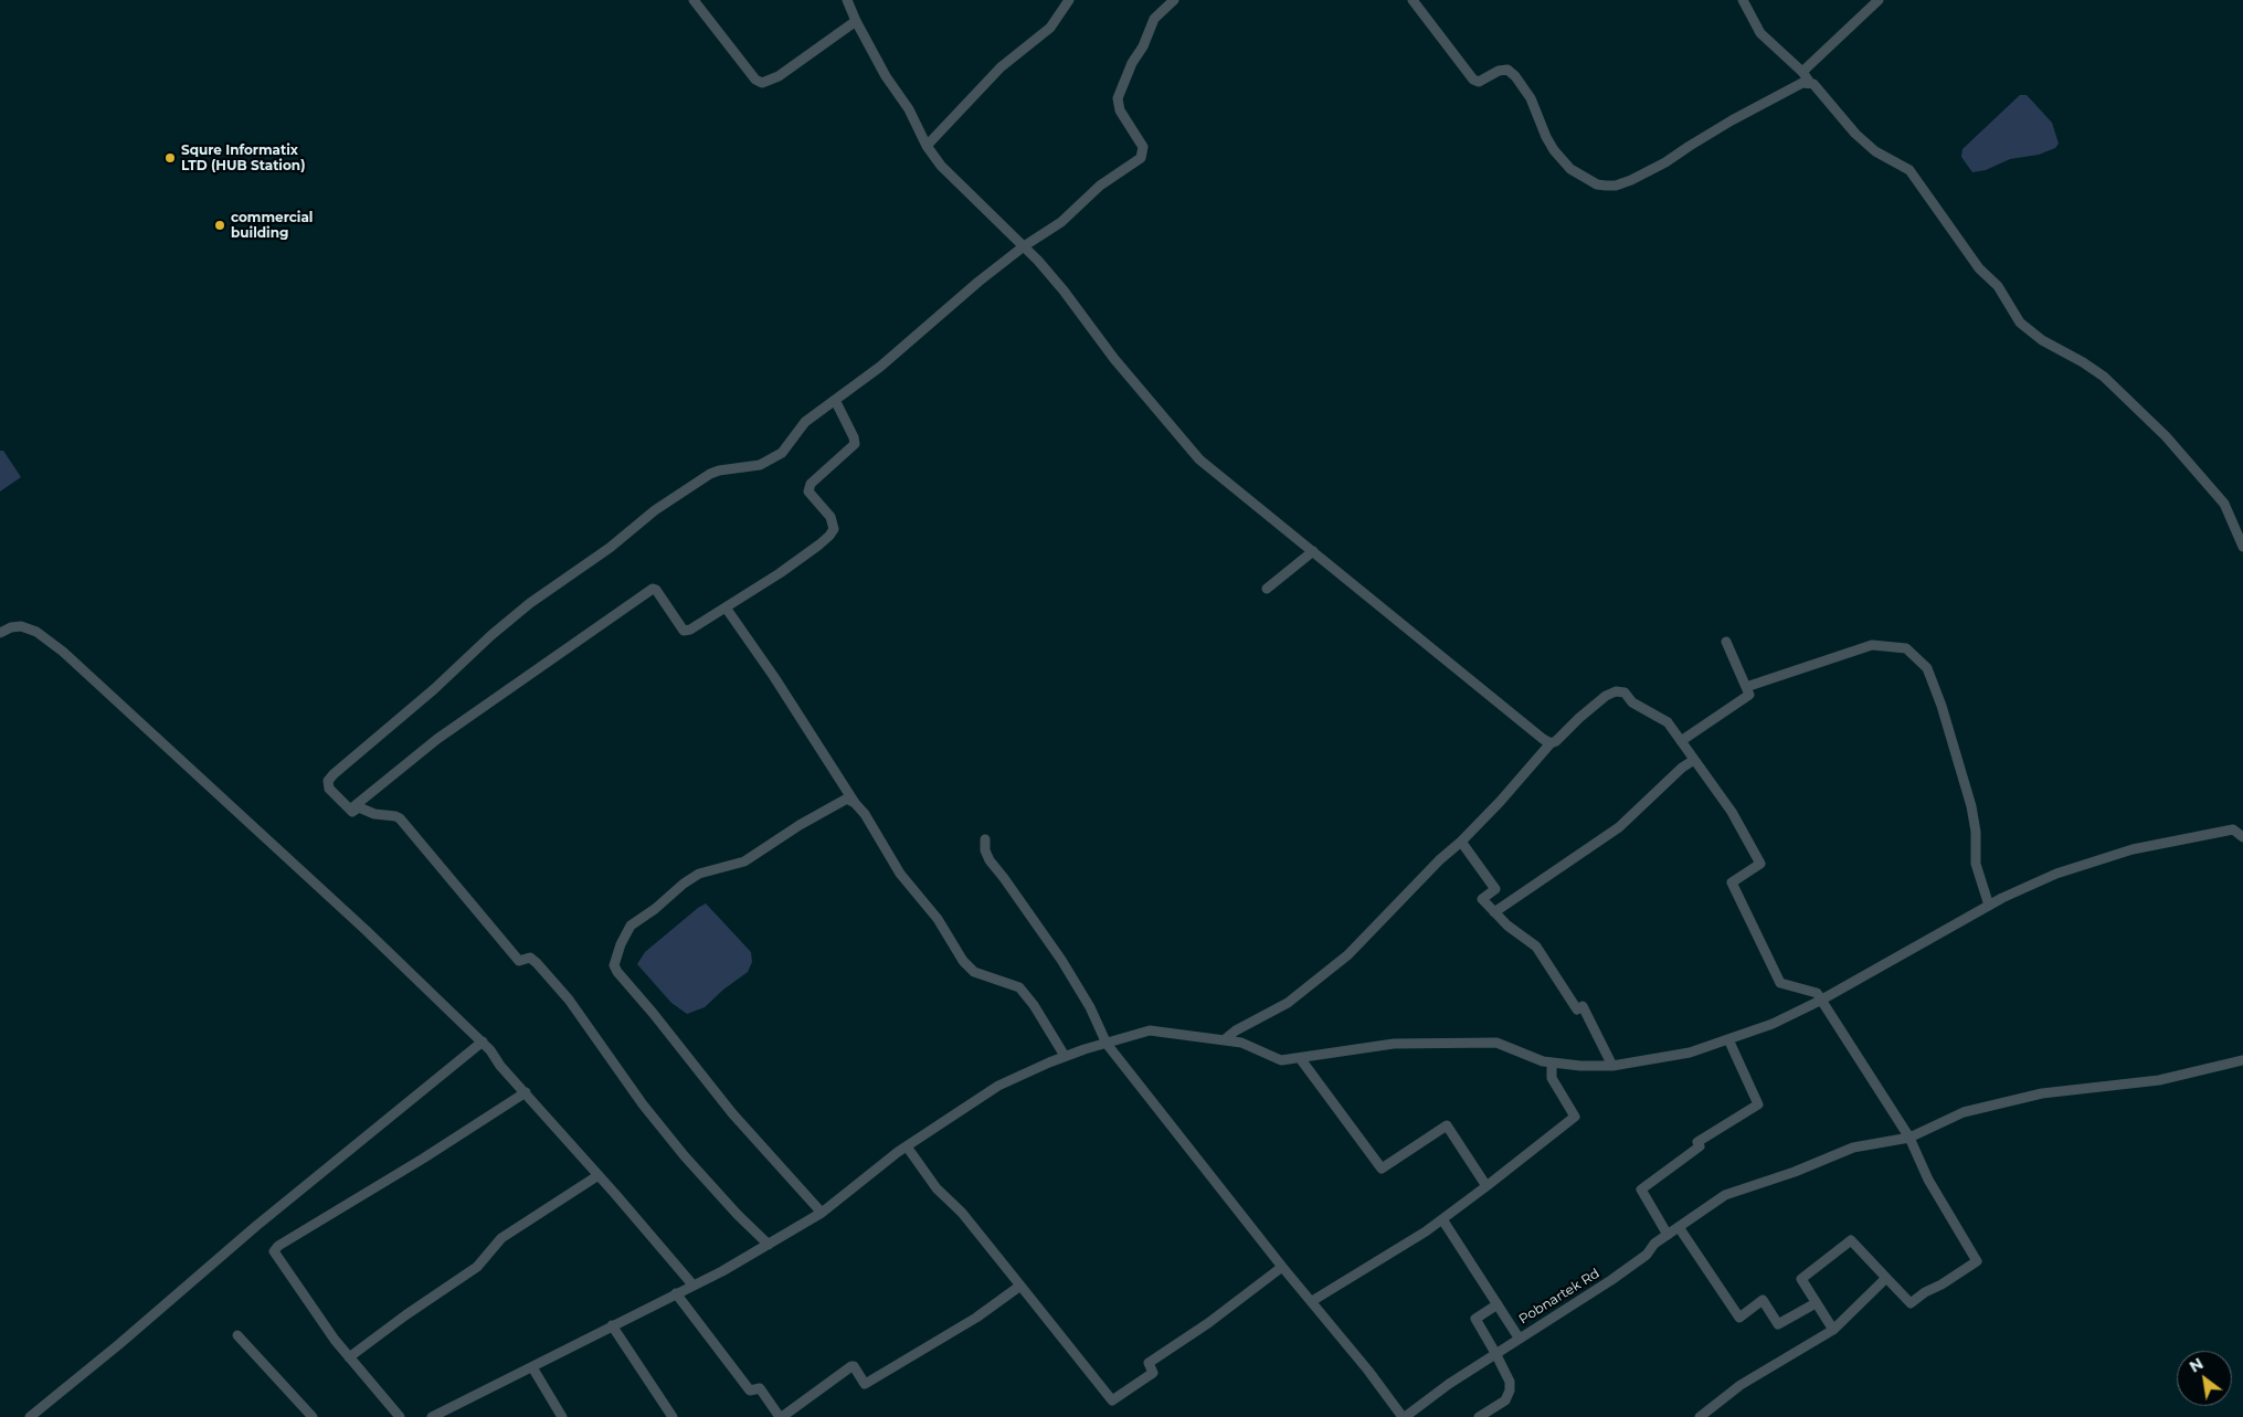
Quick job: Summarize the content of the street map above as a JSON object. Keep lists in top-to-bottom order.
{
  "streets": {
    "street": ["Pobnartek Rd"]
  },
  "places": ["Squre Informatix LTD (HUB Station)", "commercial building"],
  "north": "top left"
}
